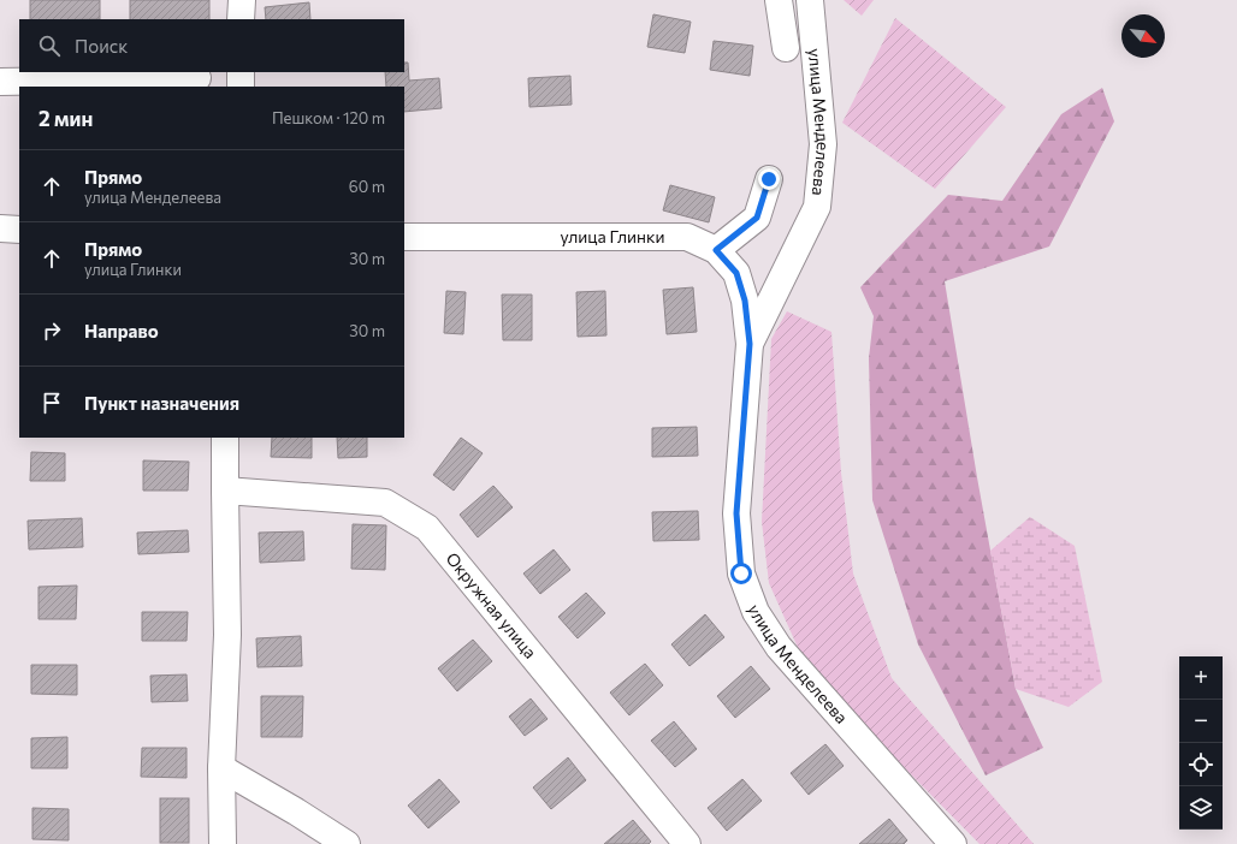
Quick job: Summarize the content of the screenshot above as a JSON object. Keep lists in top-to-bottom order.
{
  "streets": {
    "street": ["улица Менделеева", "улица Глинки", "Окружная улица"]
  },
  "crossings": [
    ["улица Менделеева", "улица Глинки"]
  ],
  "north": "bottom right",
  "page": {
    "search": "Поиск",
    "heading": ["2 мин", "Пешком · 120 m"],
    "list": [
      ["Прямо", "улица Менделеева", "60 m"],
      ["Прямо", "улица Глинки", "30 m"],
      ["Направо", "30 m"],
      "Пункт назначения"
    ],
    "map_buttons": ["+", "−"]
  }
}
